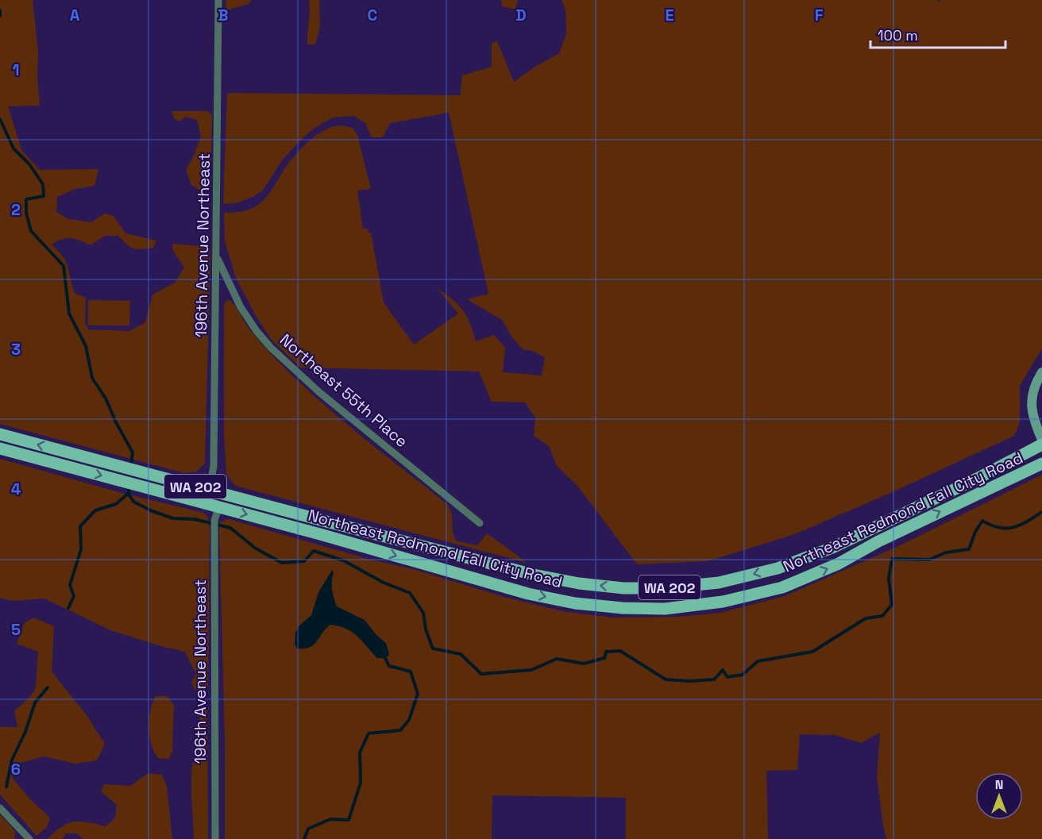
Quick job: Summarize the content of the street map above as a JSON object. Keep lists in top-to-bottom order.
{
  "streets": {
    "main road": ["WA 202", "Northeast Redmond Fall City Road"],
    "street": ["196th Avenue Northeast", "Northeast 55th Place"]
  },
  "crossings": [
    ["196th Avenue Northeast", "Northeast 55th Place"],
    ["196th Avenue Northeast", "Northeast Redmond Fall City Road"]
  ],
  "scale_bar": "100 m",
  "north": "top",
  "grid": {
    "columns": [
      "A",
      "B",
      "C",
      "D",
      "E",
      "F"
    ],
    "rows": [
      "1",
      "2",
      "3",
      "4",
      "5",
      "6"
    ]
  }
}
